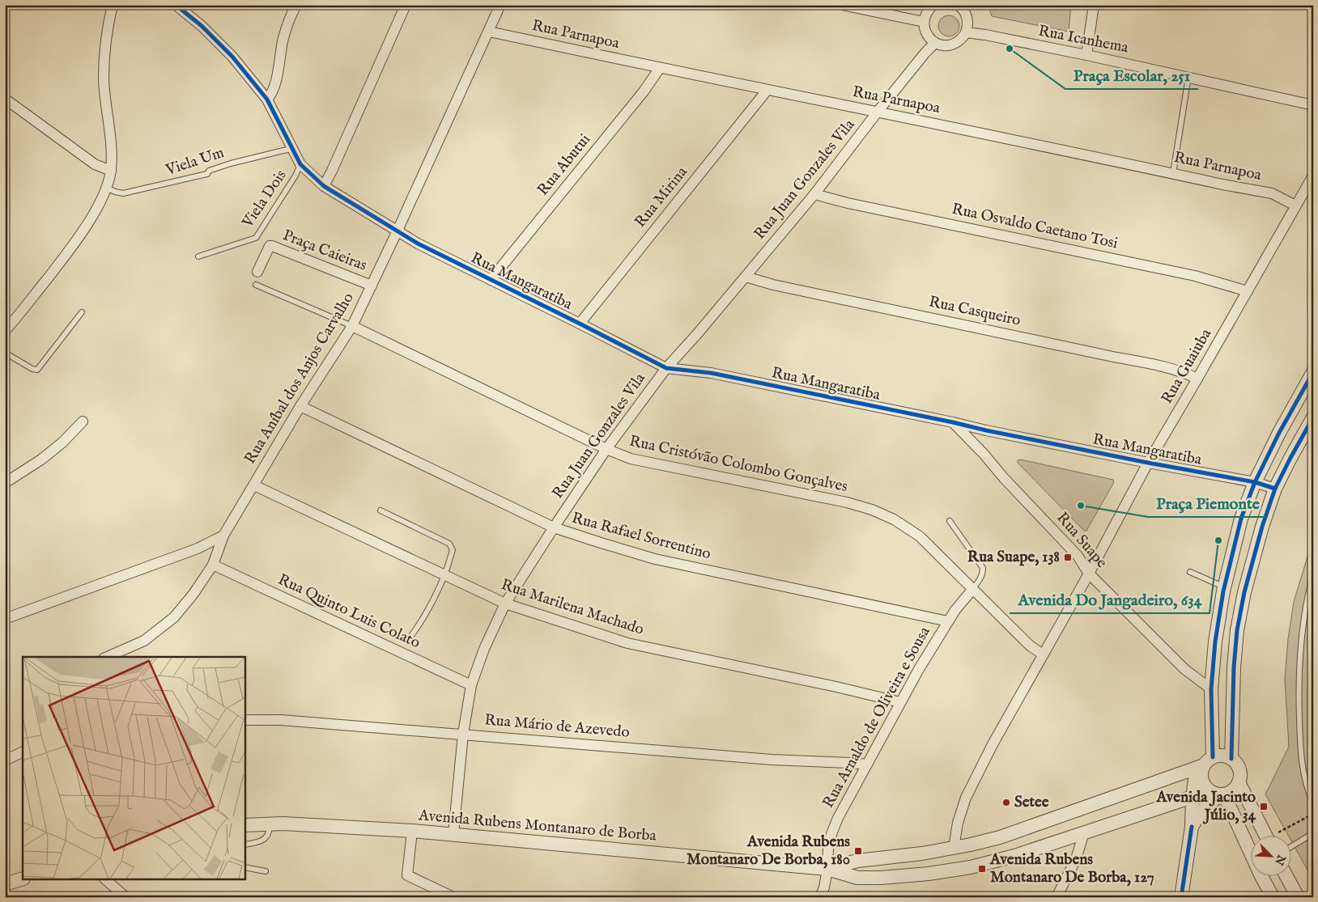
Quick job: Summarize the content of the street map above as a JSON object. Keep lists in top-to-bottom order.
{
  "streets": {
    "street": [
      "Rua Parnapoa",
      "Rua Icanhema",
      "Rua Abutui",
      "Rua Juan Gonzales Vila",
      "Rua Mirina",
      "Rua Osvaldo Caetano Tosi",
      "Praça Caieiras",
      "Rua Mangaratiba",
      "Rua Casqueiro",
      "Rua Guaiuba",
      "Rua Aníbal dos Anjos Carvalho",
      "Rua Cristóvão Colombo Gonçalves",
      "Rua Rafael Sorrentino",
      "Rua Suape",
      "Rua Marilena Machado",
      "Rua Quinto Luis Colato",
      "Rua Arnaldo de Oliveira e Sousa",
      "Rua Mário de Azevedo",
      "Avenida Rubens Montanaro de Borba"
    ],
    "lane": ["Viela Um", "Viela Dois"]
  },
  "crossings": [
    ["Rua Parnapoa", "Rua Abutui"],
    ["Rua Parnapoa", "Rua Juan Gonzales Vila"],
    ["Rua Parnapoa", "Rua Mirina"],
    ["Rua Parnapoa", "Rua Guaiuba"],
    ["Rua Parnapoa", "Rua Aníbal dos Anjos Carvalho"],
    ["Rua Abutui", "Rua Mangaratiba"],
    ["Rua Juan Gonzales Vila", "Rua Osvaldo Caetano Tosi"],
    ["Rua Juan Gonzales Vila", "Rua Mangaratiba"],
    ["Rua Juan Gonzales Vila", "Rua Casqueiro"],
    ["Rua Juan Gonzales Vila", "Rua Cristóvão Colombo Gonçalves"],
    ["Rua Juan Gonzales Vila", "Rua Rafael Sorrentino"],
    ["Rua Juan Gonzales Vila", "Rua Marilena Machado"],
    ["Rua Juan Gonzales Vila", "Rua Quinto Luis Colato"],
    ["Rua Juan Gonzales Vila", "Rua Mário de Azevedo"],
    ["Rua Juan Gonzales Vila", "Avenida Rubens Montanaro de Borba"],
    ["Rua Mirina", "Rua Mangaratiba"],
    ["Viela Dois", "Rua Mangaratiba"],
    ["Rua Osvaldo Caetano Tosi", "Rua Guaiuba"],
    ["Praça Caieiras", "Rua Aníbal dos Anjos Carvalho"],
    ["Rua Mangaratiba", "Rua Guaiuba"],
    ["Rua Mangaratiba", "Rua Aníbal dos Anjos Carvalho"],
    ["Rua Mangaratiba", "Rua Suape"],
    ["Rua Casqueiro", "Rua Guaiuba"],
    ["Rua Guaiuba", "Rua Cristóvão Colombo Gonçalves"],
    ["Rua Guaiuba", "Rua Suape"],
    ["Rua Guaiuba", "Avenida Rubens Montanaro de Borba"],
    ["Rua Aníbal dos Anjos Carvalho", "Rua Cristóvão Colombo Gonçalves"],
    ["Rua Aníbal dos Anjos Carvalho", "Rua Rafael Sorrentino"],
    ["Rua Aníbal dos Anjos Carvalho", "Rua Marilena Machado"],
    ["Rua Aníbal dos Anjos Carvalho", "Rua Quinto Luis Colato"],
    ["Rua Cristóvão Colombo Gonçalves", "Rua Arnaldo de Oliveira e Sousa"],
    ["Rua Rafael Sorrentino", "Rua Arnaldo de Oliveira e Sousa"],
    ["Rua Marilena Machado", "Rua Arnaldo de Oliveira e Sousa"],
    ["Rua Arnaldo de Oliveira e Sousa", "Rua Mário de Azevedo"],
    ["Rua Arnaldo de Oliveira e Sousa", "Avenida Rubens Montanaro de Borba"]
  ],
  "places": {
    "other": [
      "Praça Escolar, 251",
      "Praça Piemonte",
      "Avenida Do Jangadeiro, 634",
      "Setee"
    ],
    "transit": [
      "Rua Suape, 138",
      "Avenida Jacinto Júlio, 34",
      "Avenida Rubens Montanaro De Borba, 180",
      "Avenida Rubens Montanaro De Borba, 127"
    ]
  },
  "north": "bottom right"
}
